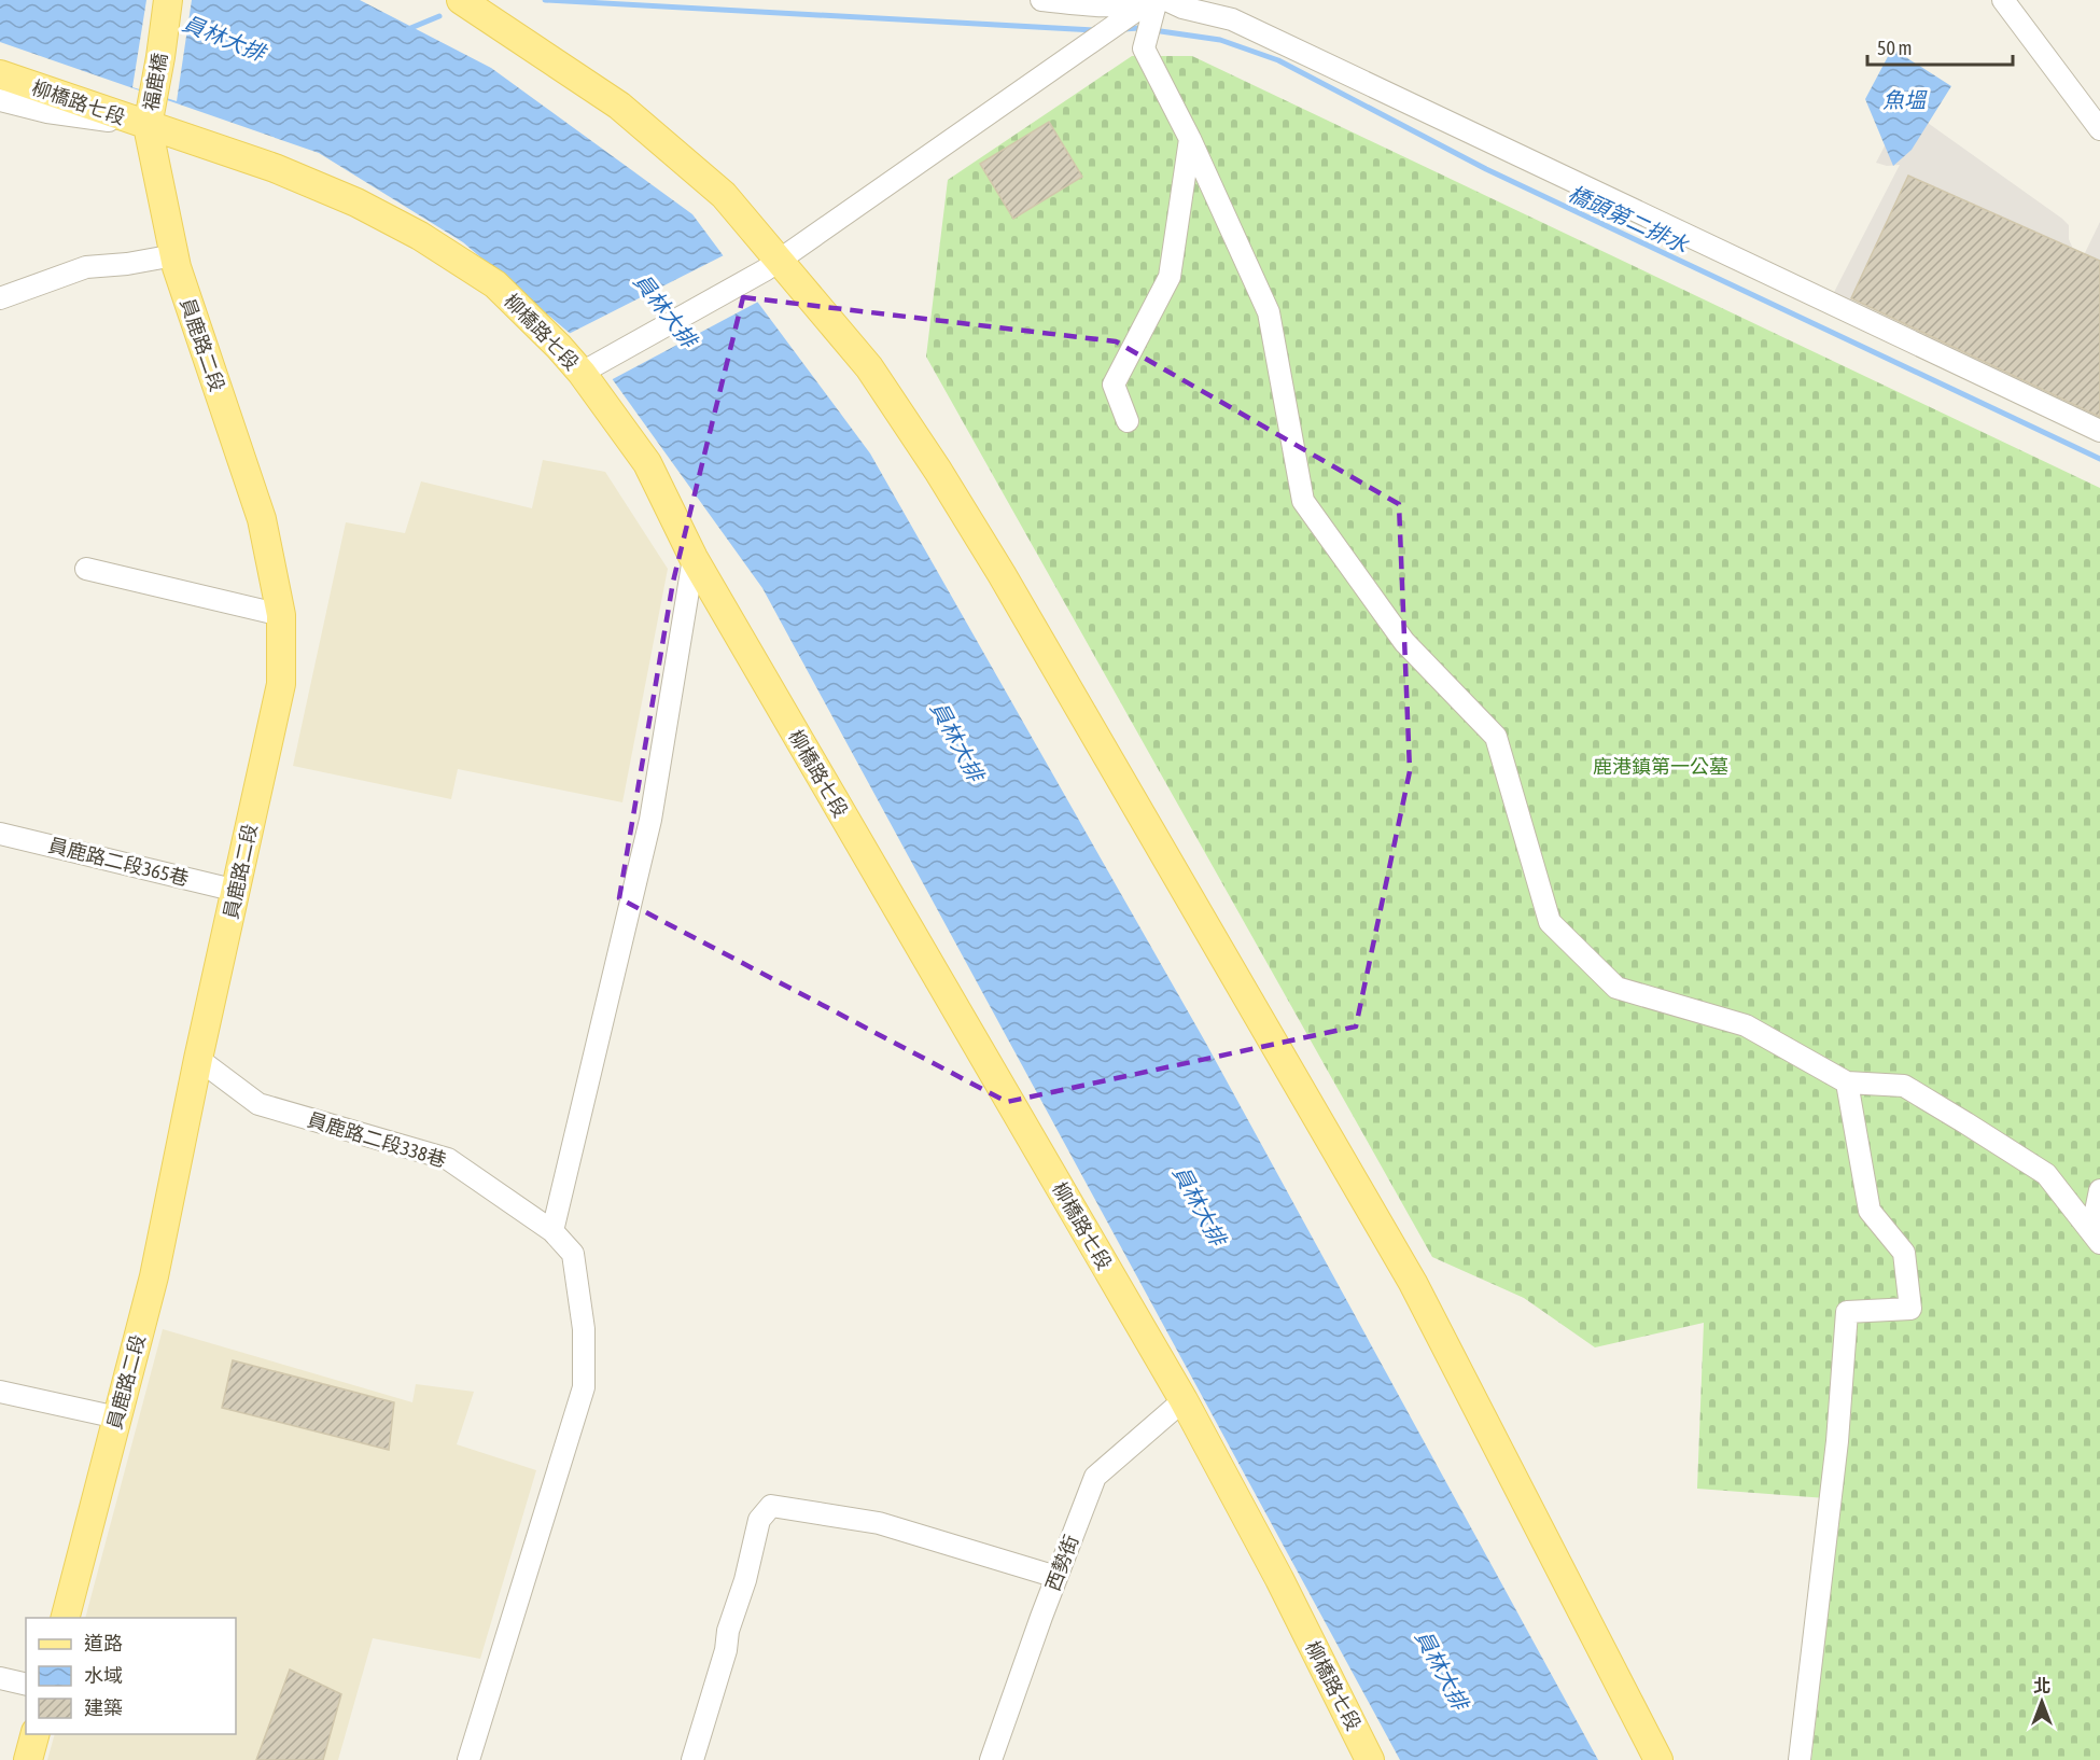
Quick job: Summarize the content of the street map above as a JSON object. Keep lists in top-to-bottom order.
{
  "streets": {
    "main road": ["福鹿橋", "柳橋路七段", "員鹿路二段"],
    "street": ["員鹿路二段365巷", "員鹿路二段338巷", "西勢街"]
  },
  "crossings": [
    ["福鹿橋", "柳橋路七段"],
    ["福鹿橋", "員鹿路二段"],
    ["柳橋路七段", "員鹿路二段"],
    ["柳橋路七段", "西勢街"],
    ["員鹿路二段", "員鹿路二段365巷"],
    ["員鹿路二段", "員鹿路二段338巷"]
  ],
  "water": ["員林大排", "魚塭", "橋頭第二排水"],
  "parks": ["鹿港鎮第一公墓"],
  "legend": ["道路", "水域", "建築"],
  "scale_bar": "50 m",
  "north": "top"
}
